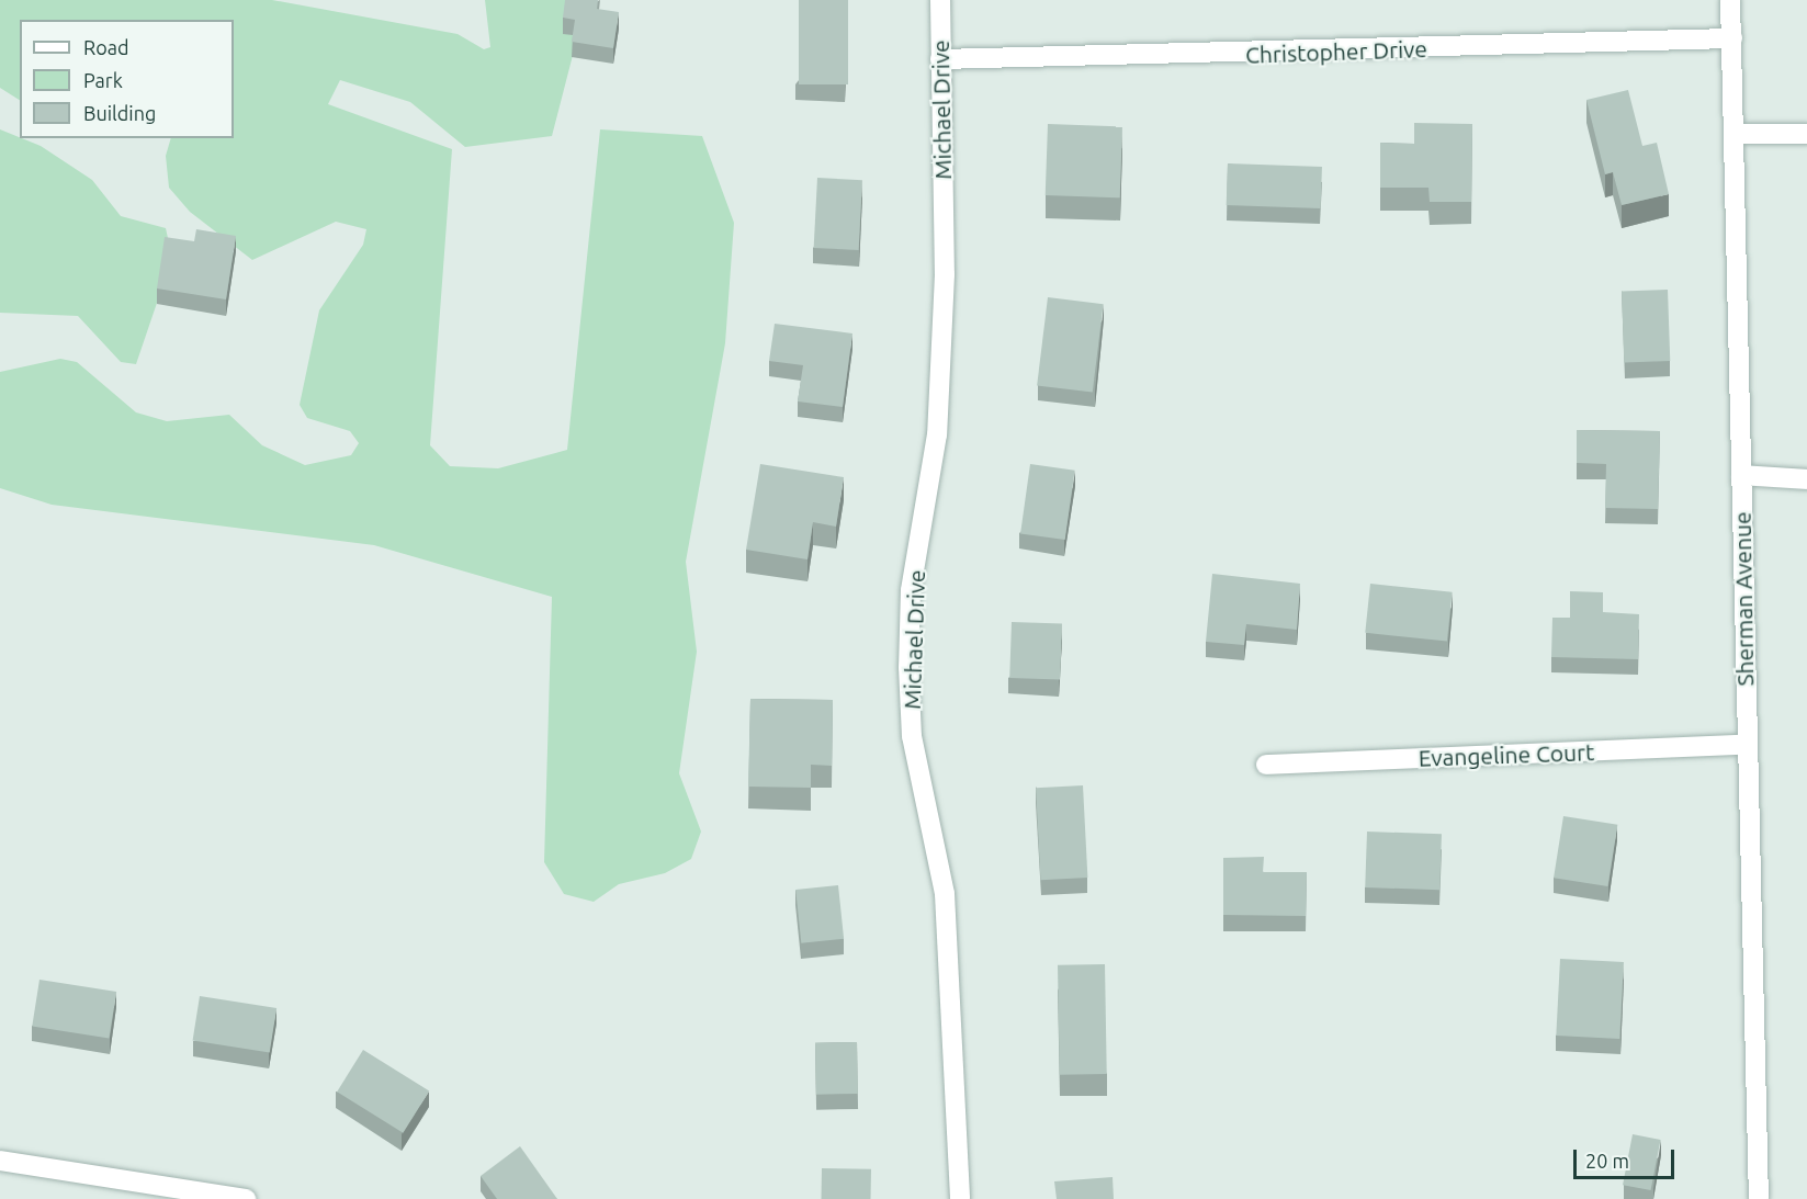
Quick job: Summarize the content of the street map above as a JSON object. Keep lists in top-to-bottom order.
{
  "streets": {
    "street": [
      "Christopher Drive",
      "Michael Drive",
      "Sherman Avenue",
      "Evangeline Court"
    ]
  },
  "crossings": [
    ["Christopher Drive", "Michael Drive"],
    ["Christopher Drive", "Sherman Avenue"],
    ["Sherman Avenue", "Evangeline Court"]
  ],
  "legend": ["Road", "Park", "Building"],
  "scale_bar": "20 m"
}
